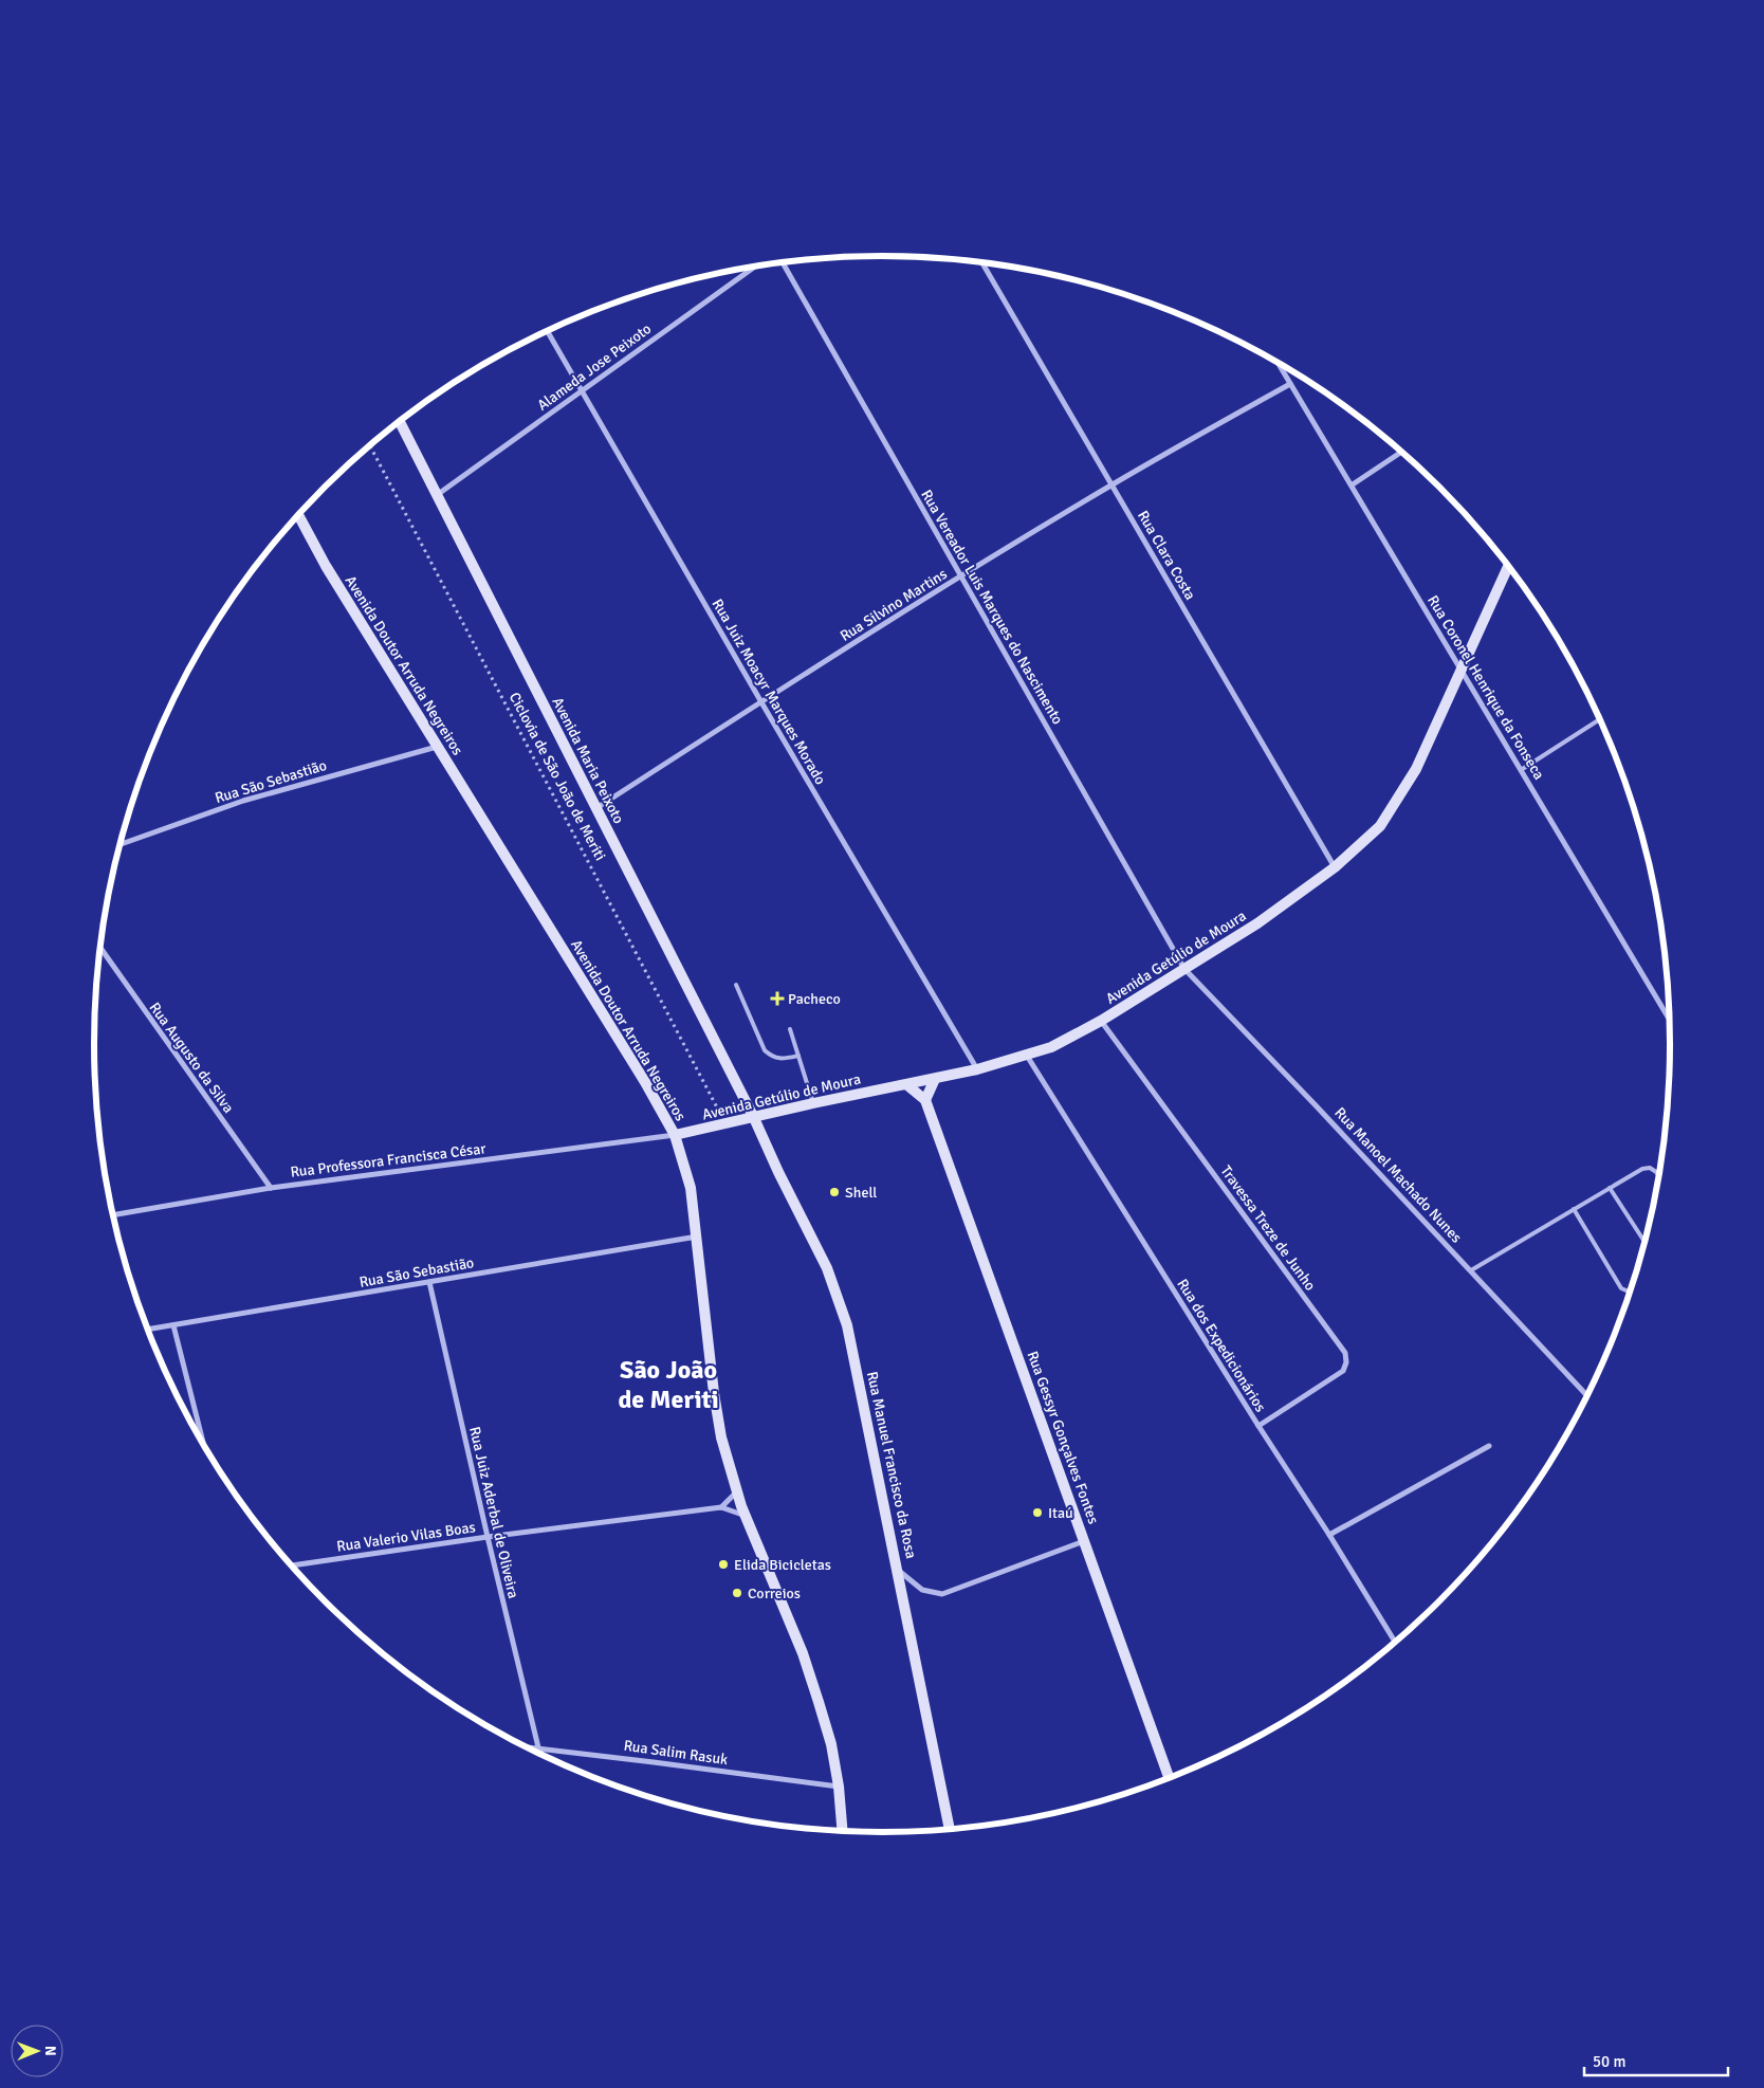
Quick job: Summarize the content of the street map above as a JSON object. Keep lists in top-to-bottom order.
{
  "streets": {
    "main road": [
      "Avenida Doutor Arruda Negreiros",
      "Avenida Maria Peixoto",
      "Avenida Getúlio de Moura",
      "Rua Gessyr Gonçalves Fontes",
      "Rua Manuel Francisco da Rosa"
    ],
    "street": [
      "Alameda Jose Peixoto",
      "Rua Clara Costa",
      "Rua Silvino Martins",
      "Rua Vereador Luis Marques do Nascimento",
      "Rua Coronel Henrique da Fonseca",
      "Rua Juiz Moacyr Marques Morado",
      "Rua São Sebastião",
      "Rua Augusto da Silva",
      "Rua Professora Francisca César",
      "Rua Manoel Machado Nunes",
      "Travessa Treze de Junho",
      "Rua dos Expedicionários",
      "Rua Juiz Aderbal de Oliveira",
      "Rua Valerio Vilas Boas",
      "Rua Salim Rasuk"
    ],
    "path": ["Ciclovia de São João de Meriti"]
  },
  "crossings": [
    ["Alameda Jose Peixoto", "Rua Juiz Moacyr Marques Morado"],
    ["Alameda Jose Peixoto", "Avenida Maria Peixoto"],
    ["Rua Clara Costa", "Rua Silvino Martins"],
    ["Rua Clara Costa", "Avenida Getúlio de Moura"],
    ["Rua Silvino Martins", "Rua Vereador Luis Marques do Nascimento"],
    ["Rua Silvino Martins", "Rua Coronel Henrique da Fonseca"],
    ["Rua Silvino Martins", "Rua Juiz Moacyr Marques Morado"],
    ["Rua Silvino Martins", "Avenida Maria Peixoto"],
    ["Rua Vereador Luis Marques do Nascimento", "Avenida Getúlio de Moura"],
    ["Rua Vereador Luis Marques do Nascimento", "Rua Manoel Machado Nunes"],
    ["Avenida Doutor Arruda Negreiros", "Rua São Sebastião"],
    ["Avenida Doutor Arruda Negreiros", "Avenida Getúlio de Moura"],
    ["Avenida Doutor Arruda Negreiros", "Rua Professora Francisca César"],
    ["Avenida Doutor Arruda Negreiros", "Rua Valerio Vilas Boas"],
    ["Avenida Doutor Arruda Negreiros", "Rua Salim Rasuk"],
    ["Rua Coronel Henrique da Fonseca", "Avenida Getúlio de Moura"],
    ["Rua Juiz Moacyr Marques Morado", "Avenida Getúlio de Moura"],
    ["Avenida Maria Peixoto", "Avenida Getúlio de Moura"],
    ["Avenida Maria Peixoto", "Rua Manuel Francisco da Rosa"],
    ["Ciclovia de São João de Meriti", "Avenida Getúlio de Moura"],
    ["Rua São Sebastião", "Rua Juiz Aderbal de Oliveira"],
    ["Avenida Getúlio de Moura", "Rua Professora Francisca César"],
    ["Avenida Getúlio de Moura", "Rua Manoel Machado Nunes"],
    ["Avenida Getúlio de Moura", "Travessa Treze de Junho"],
    ["Avenida Getúlio de Moura", "Rua dos Expedicionários"],
    ["Avenida Getúlio de Moura", "Rua Manuel Francisco da Rosa"],
    ["Rua Augusto da Silva", "Rua Professora Francisca César"],
    ["Travessa Treze de Junho", "Rua dos Expedicionários"],
    ["Rua Juiz Aderbal de Oliveira", "Rua Valerio Vilas Boas"],
    ["Rua Juiz Aderbal de Oliveira", "Rua Salim Rasuk"]
  ],
  "districts": ["São João de Meriti"],
  "places": {
    "health": ["Pacheco"],
    "other": [
      "Shell",
      "Itaú",
      "Elida Bicicletas",
      "Correios"
    ]
  },
  "scale_bar": "50 m",
  "north": "right"
}
